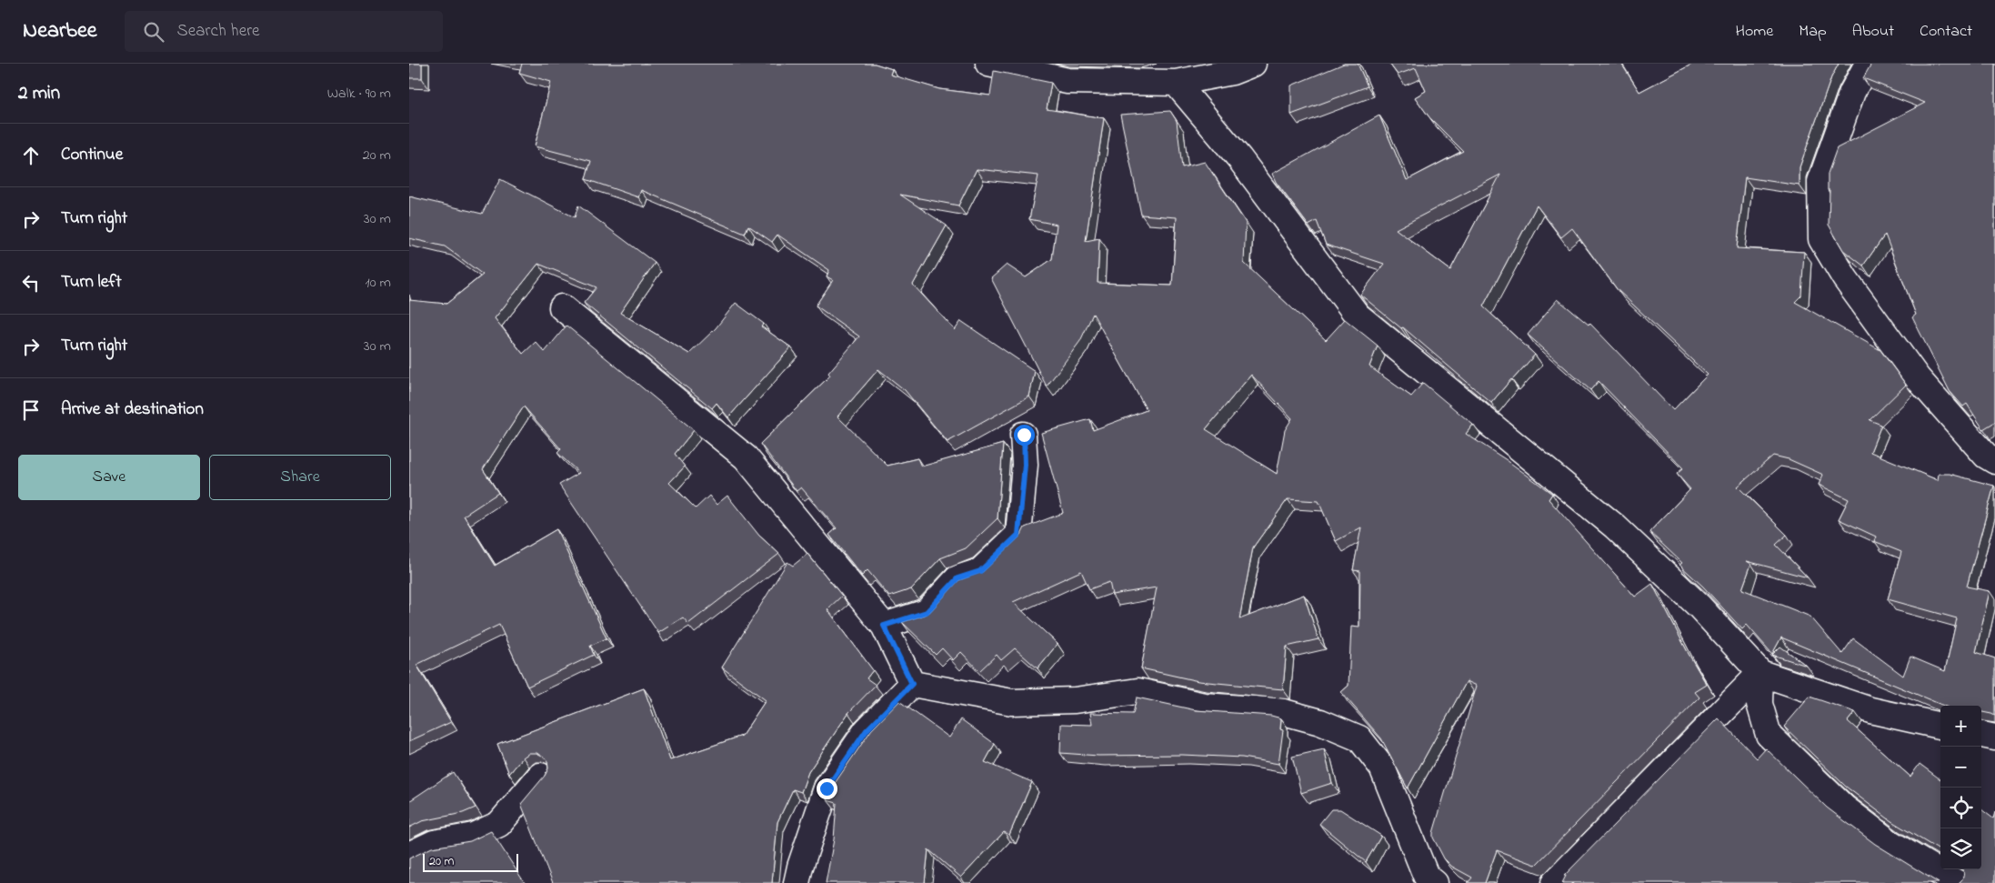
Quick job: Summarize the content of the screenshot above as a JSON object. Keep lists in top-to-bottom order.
{
  "scale_bar": "20 m",
  "page": {
    "header": "Nearbee",
    "search": "Search here",
    "nav": [
      "Home",
      "Map",
      "About",
      "Contact"
    ],
    "heading": ["2 min", "Walk · 90 m"],
    "list": [
      ["Continue", "20 m"],
      ["Turn right", "30 m"],
      ["Turn left", "10 m"],
      ["Turn right", "30 m"],
      "Arrive at destination"
    ],
    "buttons": ["Save", "Share"],
    "map_buttons": ["+", "−"],
    "scale": "20 m"
  }
}
